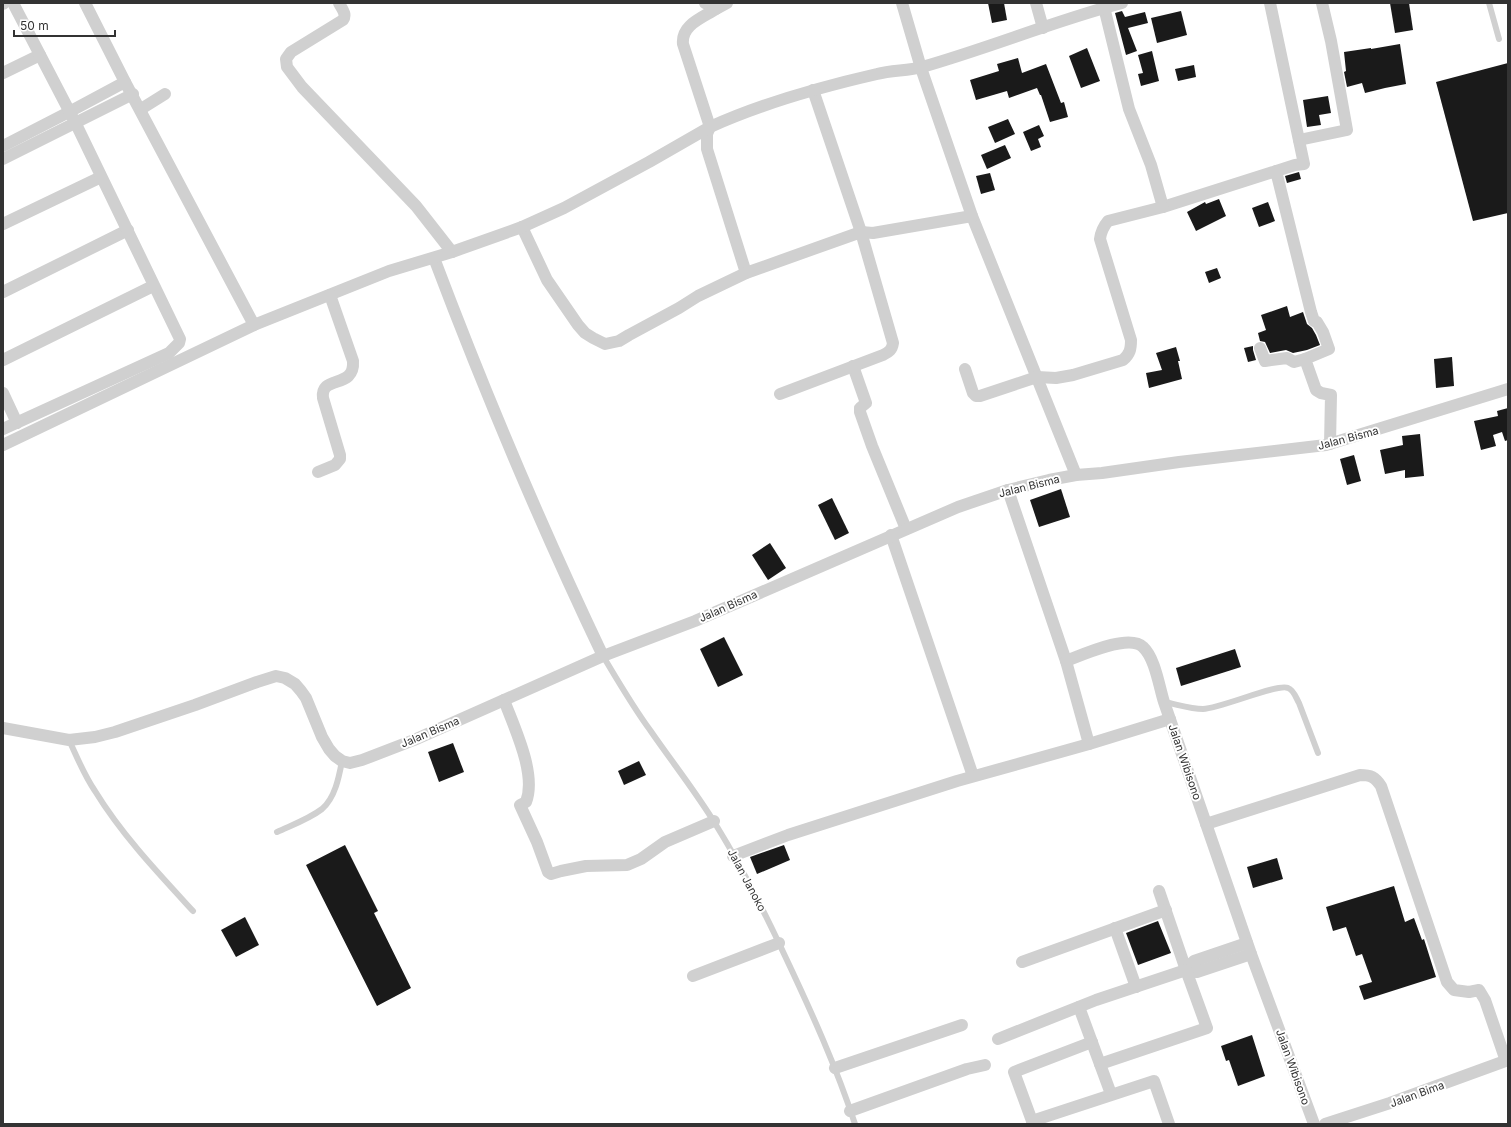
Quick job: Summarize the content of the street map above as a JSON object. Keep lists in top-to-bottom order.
{
  "streets": {
    "street": ["Jalan Bisma", "Jalan Wibisono", "Jalan Bima"],
    "lane": ["Jalan Janoko"]
  },
  "crossings": [
    ["Jalan Bisma", "Jalan Janoko"]
  ],
  "scale_bar": "50 m"
}
